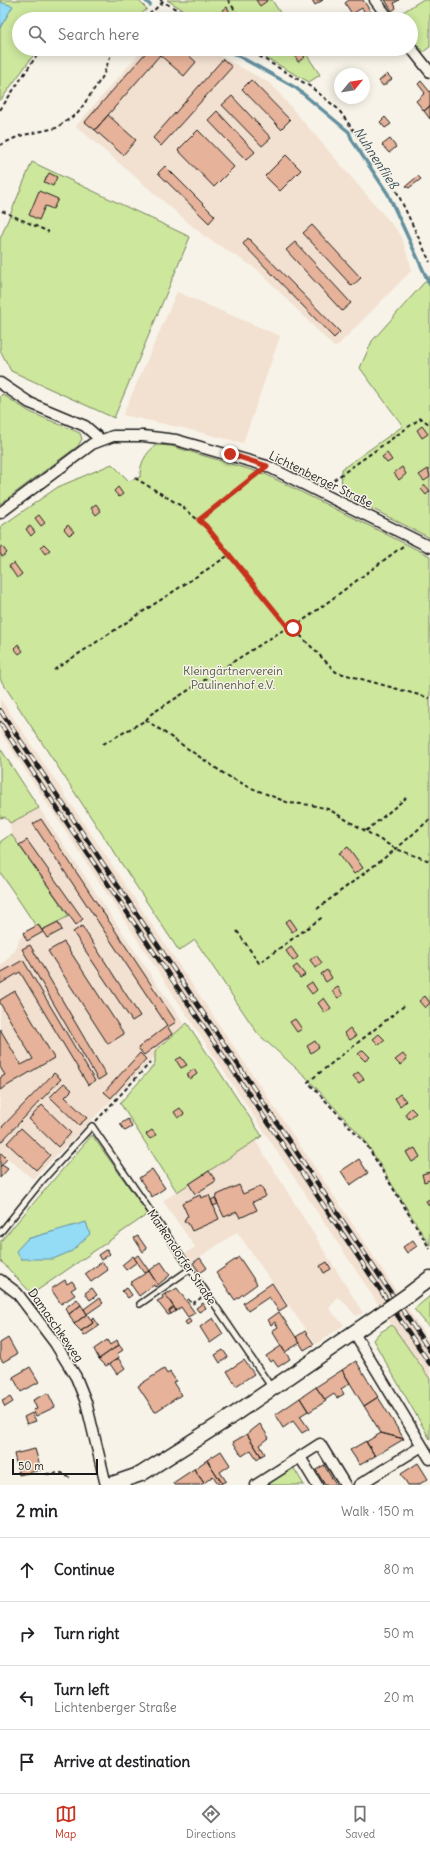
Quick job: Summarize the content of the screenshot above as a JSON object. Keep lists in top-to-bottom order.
{
  "streets": {
    "street": ["Lichtenberger Straße", "Damaschkeweg"],
    "lane": ["Markendorfer Straße"]
  },
  "water": ["Nuhnenfließ"],
  "parks": ["Kleingärtnerverein Paulinenhof e.V."],
  "scale_bar": "50 m",
  "north": "top right",
  "page": {
    "search": "Search here",
    "scale": "50 m",
    "heading": ["2 min", "Walk · 150 m"],
    "list": [
      ["Continue", "80 m"],
      ["Turn right", "50 m"],
      ["Turn left", "Lichtenberger Straße", "20 m"],
      "Arrive at destination"
    ],
    "nav": ["Map", "Directions", "Saved"]
  }
}
